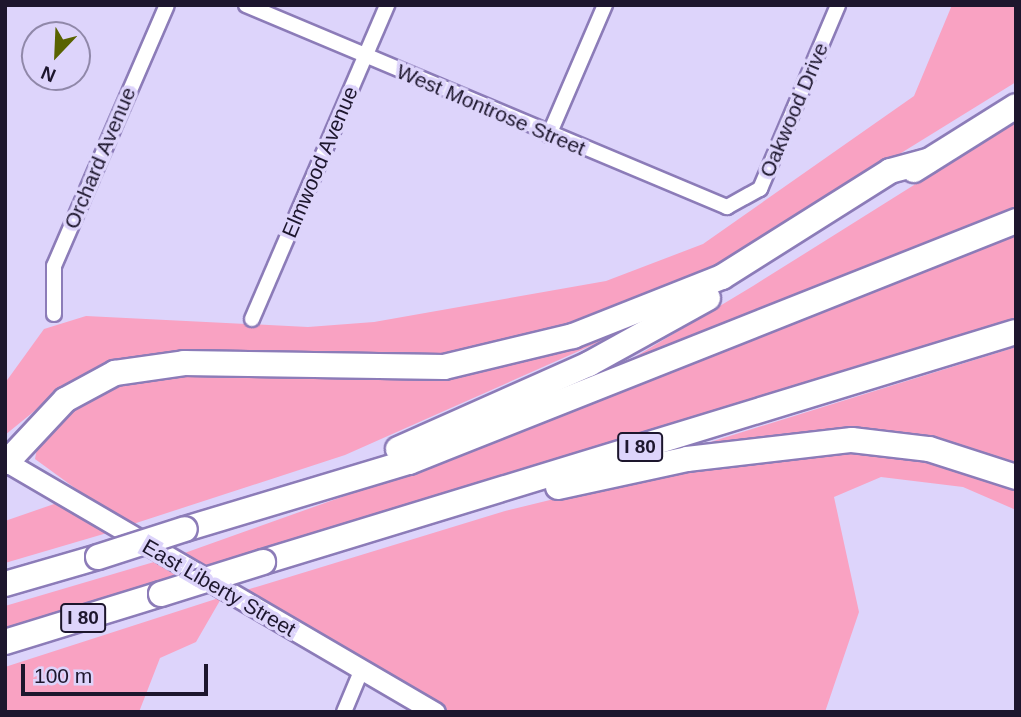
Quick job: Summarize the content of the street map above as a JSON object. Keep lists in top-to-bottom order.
{
  "streets": {
    "highway": ["I 80"],
    "street": [
      "West Montrose Street",
      "Oakwood Drive",
      "Orchard Avenue",
      "Elmwood Avenue",
      "East Liberty Street"
    ]
  },
  "crossings": [
    ["West Montrose Street", "Oakwood Drive"],
    ["West Montrose Street", "Elmwood Avenue"]
  ],
  "scale_bar": "100 m",
  "north": "bottom left"
}
